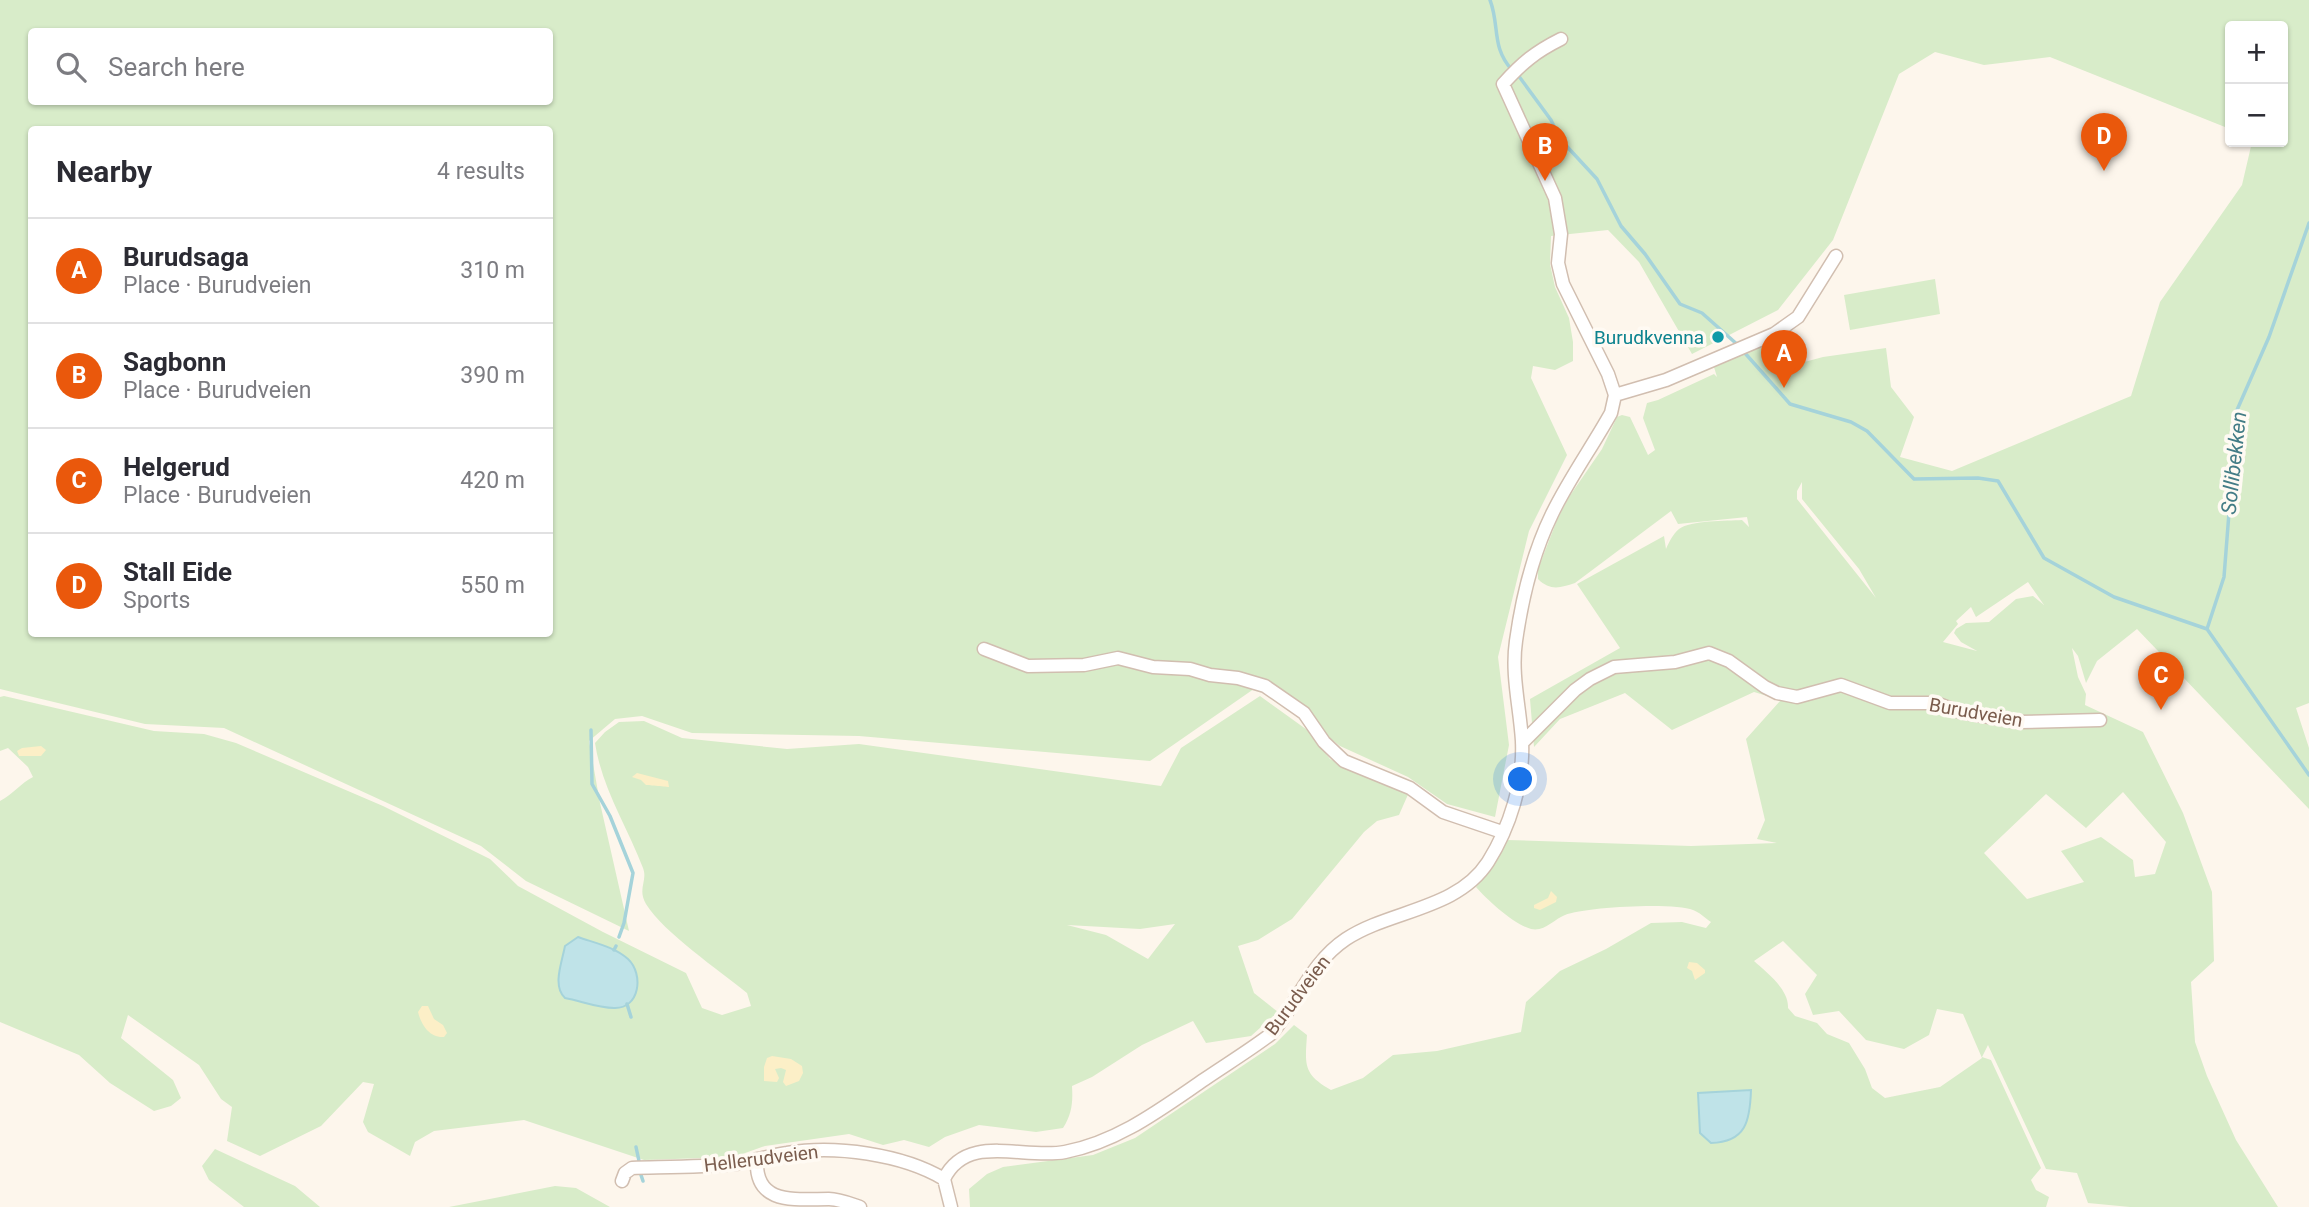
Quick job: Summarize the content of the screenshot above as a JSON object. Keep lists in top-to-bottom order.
{
  "streets": {
    "street": ["Burudveien", "Hellerudveien"]
  },
  "crossings": [
    ["Burudveien", "Hellerudveien"]
  ],
  "water": ["Sollibekken"],
  "places": ["Burudkvenna"],
  "page": {
    "map_buttons": ["+", "−"],
    "search": "Search here",
    "pins": [
      "D",
      "B",
      "A",
      "C"
    ],
    "heading": ["Nearby", "4 results"],
    "list": [
      {
        "mark": "A",
        "name": "Burudsaga",
        "note": "Place · Burudveien",
        "value": "310 m"
      },
      {
        "mark": "B",
        "name": "Sagbonn",
        "note": "Place · Burudveien",
        "value": "390 m"
      },
      {
        "mark": "C",
        "name": "Helgerud",
        "note": "Place · Burudveien",
        "value": "420 m"
      },
      {
        "mark": "D",
        "name": "Stall Eide",
        "note": "Sports",
        "value": "550 m"
      }
    ]
  }
}
